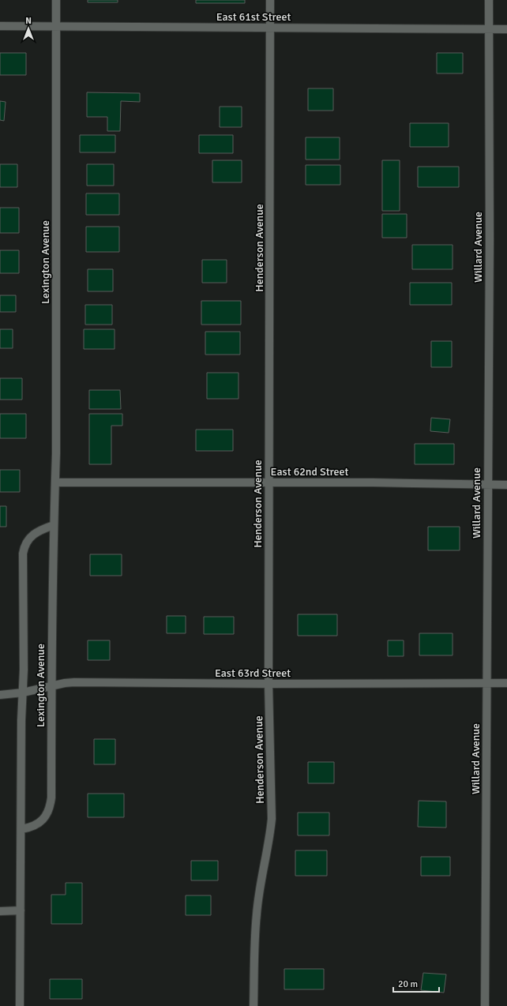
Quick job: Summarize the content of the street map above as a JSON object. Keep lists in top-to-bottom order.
{
  "streets": {
    "street": [
      "East 61st Street",
      "Willard Avenue",
      "Henderson Avenue",
      "Lexington Avenue",
      "East 62nd Street",
      "East 63rd Street"
    ]
  },
  "crossings": [
    ["East 61st Street", "Willard Avenue"],
    ["East 61st Street", "Henderson Avenue"],
    ["East 61st Street", "Lexington Avenue"],
    ["Willard Avenue", "East 62nd Street"],
    ["Willard Avenue", "East 63rd Street"],
    ["Henderson Avenue", "East 62nd Street"],
    ["Henderson Avenue", "East 63rd Street"],
    ["Lexington Avenue", "East 62nd Street"],
    ["Lexington Avenue", "East 63rd Street"]
  ],
  "scale_bar": "20 m",
  "north": "top"
}
